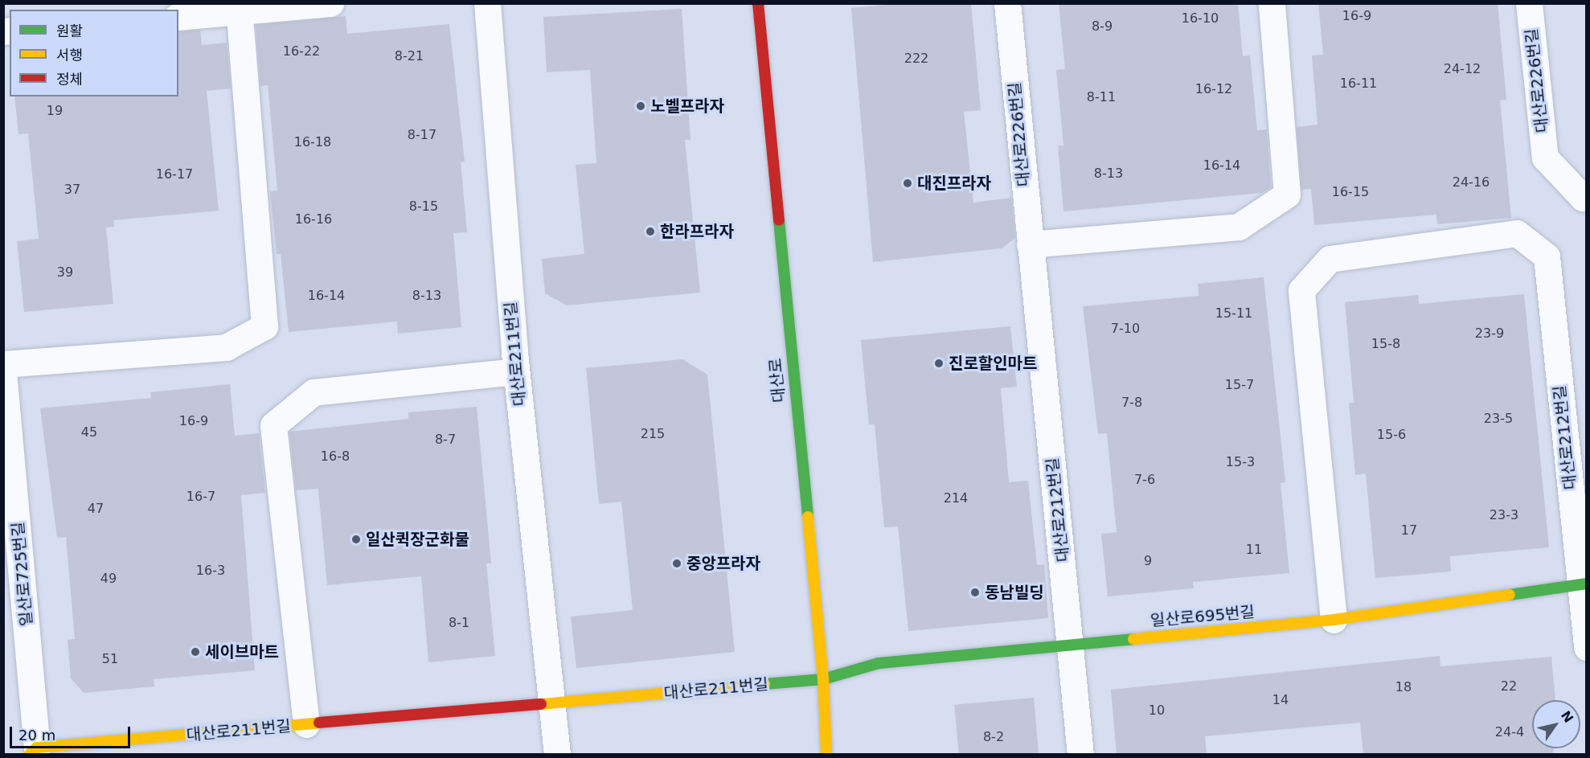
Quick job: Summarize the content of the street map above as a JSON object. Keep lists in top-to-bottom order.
{
  "streets": {
    "street": [
      "대산로226번길",
      "대산로211번길",
      "대산로",
      "대산로212번길",
      "일산로725번길",
      "일산로695번길"
    ]
  },
  "crossings": [
    ["대산로226번길", "대산로212번길"],
    ["대산로211번길", "대산로"],
    ["대산로211번길", "일산로725번길"],
    ["대산로211번길", "일산로695번길"],
    ["대산로", "일산로695번길"],
    ["대산로212번길", "일산로695번길"]
  ],
  "places": [
    "노벨프라자",
    "대진프라자",
    "한라프라자",
    "진로할인마트",
    "일산퀵장군화물",
    "중앙프라자",
    "동남빌딩",
    "세이브마트"
  ],
  "house_numbers": [
    "16-9",
    "16-10",
    "8-9",
    "16-22",
    "8-21",
    "222",
    "24-12",
    "16-11",
    "16-12",
    "8-11",
    "19",
    "8-17",
    "16-18",
    "16-14",
    "8-13",
    "16-17",
    "24-16",
    "37",
    "16-15",
    "8-15",
    "16-16",
    "39",
    "16-14",
    "8-13",
    "15-11",
    "7-10",
    "23-9",
    "15-8",
    "15-7",
    "7-8",
    "23-5",
    "16-9",
    "45",
    "215",
    "15-6",
    "8-7",
    "16-8",
    "15-3",
    "7-6",
    "16-7",
    "214",
    "47",
    "23-3",
    "17",
    "11",
    "9",
    "16-3",
    "49",
    "8-1",
    "51",
    "22",
    "18",
    "14",
    "10",
    "24-4",
    "8-2"
  ],
  "legend": ["원활", "서행", "정체"],
  "scale_bar": "20 m",
  "north": "top right"
}
